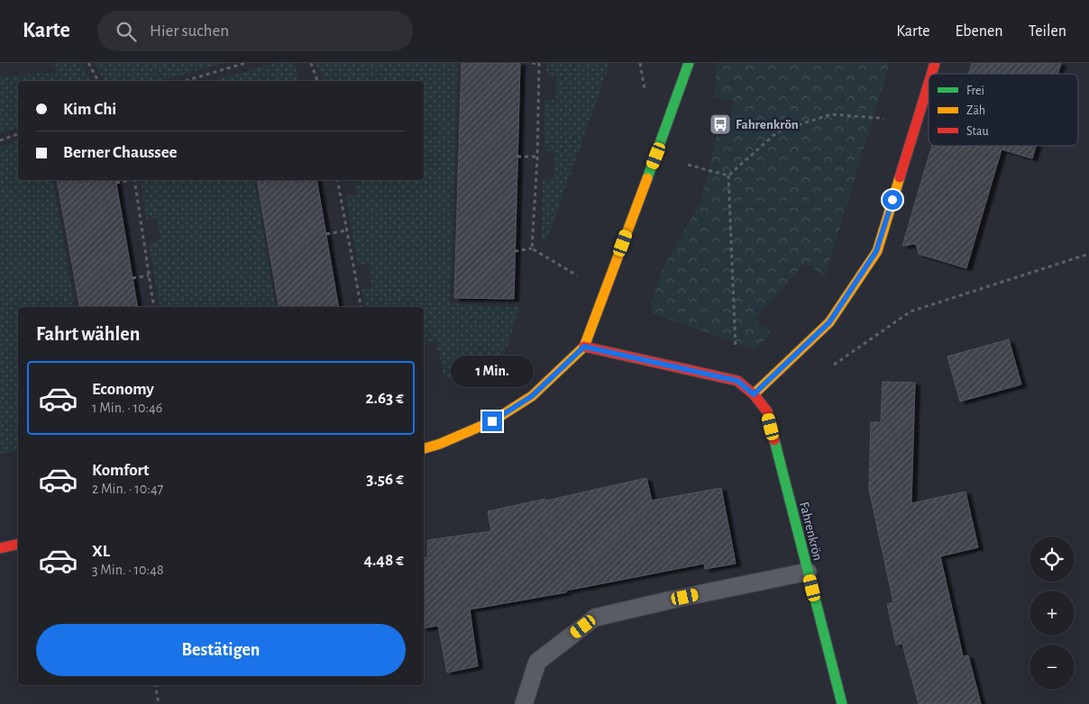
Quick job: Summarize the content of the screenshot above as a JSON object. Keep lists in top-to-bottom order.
{
  "streets": {
    "street": ["Fahrenkrön"]
  },
  "places": {
    "bus stop": ["Fahrenkrön"]
  },
  "legend": ["Frei", "Zäh", "Stau"],
  "page": {
    "header": "Karte",
    "search": "Hier suchen",
    "nav": ["Karte", "Ebenen", "Teilen"],
    "banner": ["Kim Chi", "Berner Chaussee"],
    "heading": "Fahrt wählen",
    "bubble": "1 Min.",
    "list": [
      {
        "name": "Economy",
        "note": "1 Min. · 10:46",
        "value": "2.63 €"
      },
      {
        "name": "Komfort",
        "note": "2 Min. · 10:47",
        "value": "3.56 €"
      },
      {
        "name": "XL",
        "note": "3 Min. · 10:48",
        "value": "4.48 €"
      }
    ],
    "map_buttons": ["+", "−"],
    "buttons": "Bestätigen"
  }
}
